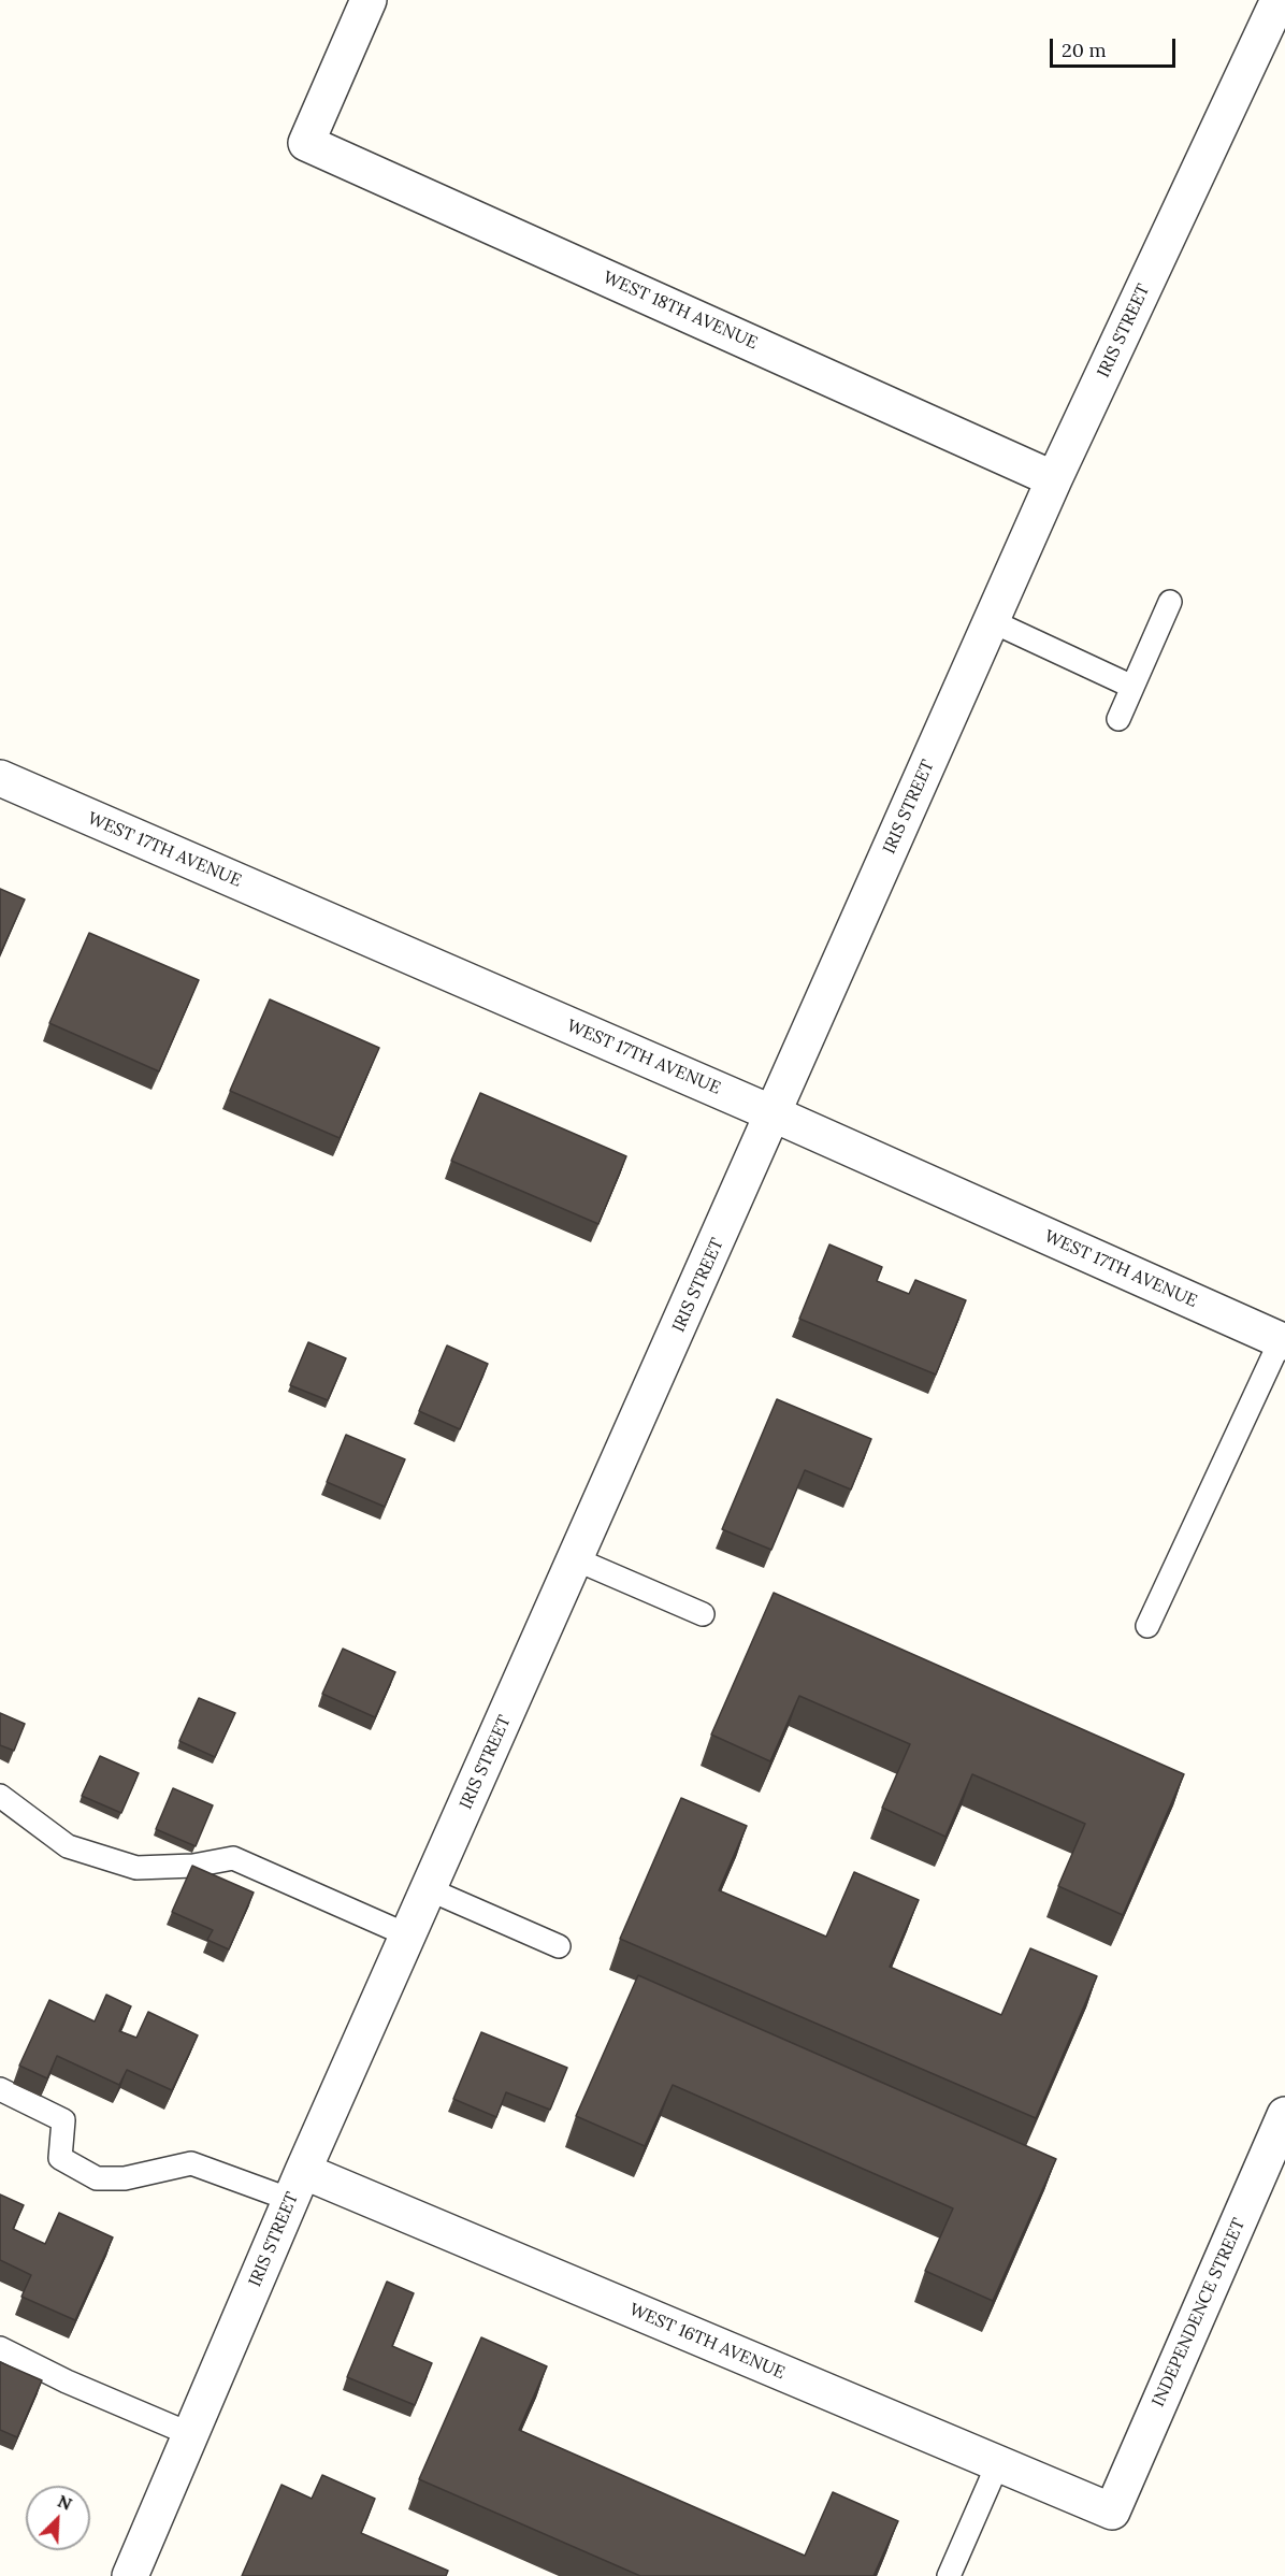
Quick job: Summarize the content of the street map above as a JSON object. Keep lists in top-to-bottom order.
{
  "streets": {
    "street": [
      "WEST 18TH AVENUE",
      "IRIS STREET",
      "WEST 17TH AVENUE",
      "INDEPENDENCE STREET",
      "WEST 16TH AVENUE"
    ]
  },
  "crossings": [
    ["WEST 18TH AVENUE", "IRIS STREET"],
    ["IRIS STREET", "WEST 17TH AVENUE"],
    ["IRIS STREET", "WEST 16TH AVENUE"],
    ["INDEPENDENCE STREET", "WEST 16TH AVENUE"]
  ],
  "scale_bar": "20 m",
  "north": "top right"
}
